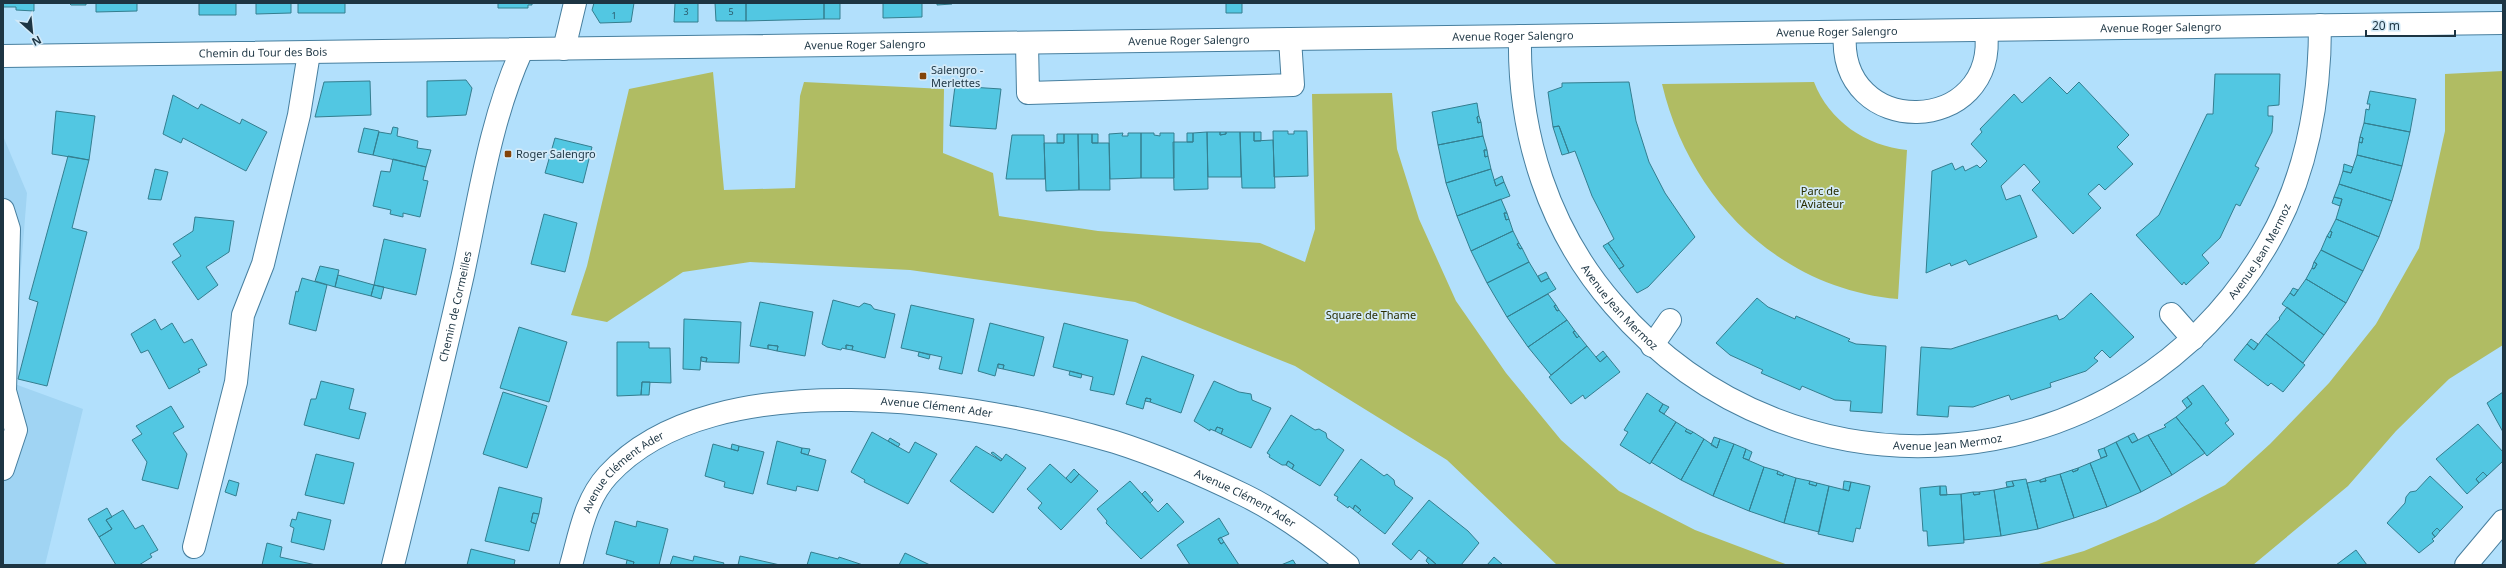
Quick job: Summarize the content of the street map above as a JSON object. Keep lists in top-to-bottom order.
{
  "streets": {
    "street": [
      "Avenue Roger Salengro",
      "Chemin du Tour des Bois",
      "Avenue Jean Mermoz",
      "Chemin de Cormeilles",
      "Avenue Clément Ader"
    ]
  },
  "crossings": [
    ["Avenue Roger Salengro", "Chemin du Tour des Bois"],
    ["Avenue Roger Salengro", "Avenue Jean Mermoz"],
    ["Avenue Roger Salengro", "Chemin de Cormeilles"],
    ["Chemin du Tour des Bois", "Chemin de Cormeilles"]
  ],
  "parks": ["Parc de l'Aviateur", "Square de Thame"],
  "places": {
    "transit": ["Salengro - Merlettes", "Roger Salengro"]
  },
  "house_numbers": ["3", "5", "1"],
  "scale_bar": "20 m",
  "north": "bottom right"
}
